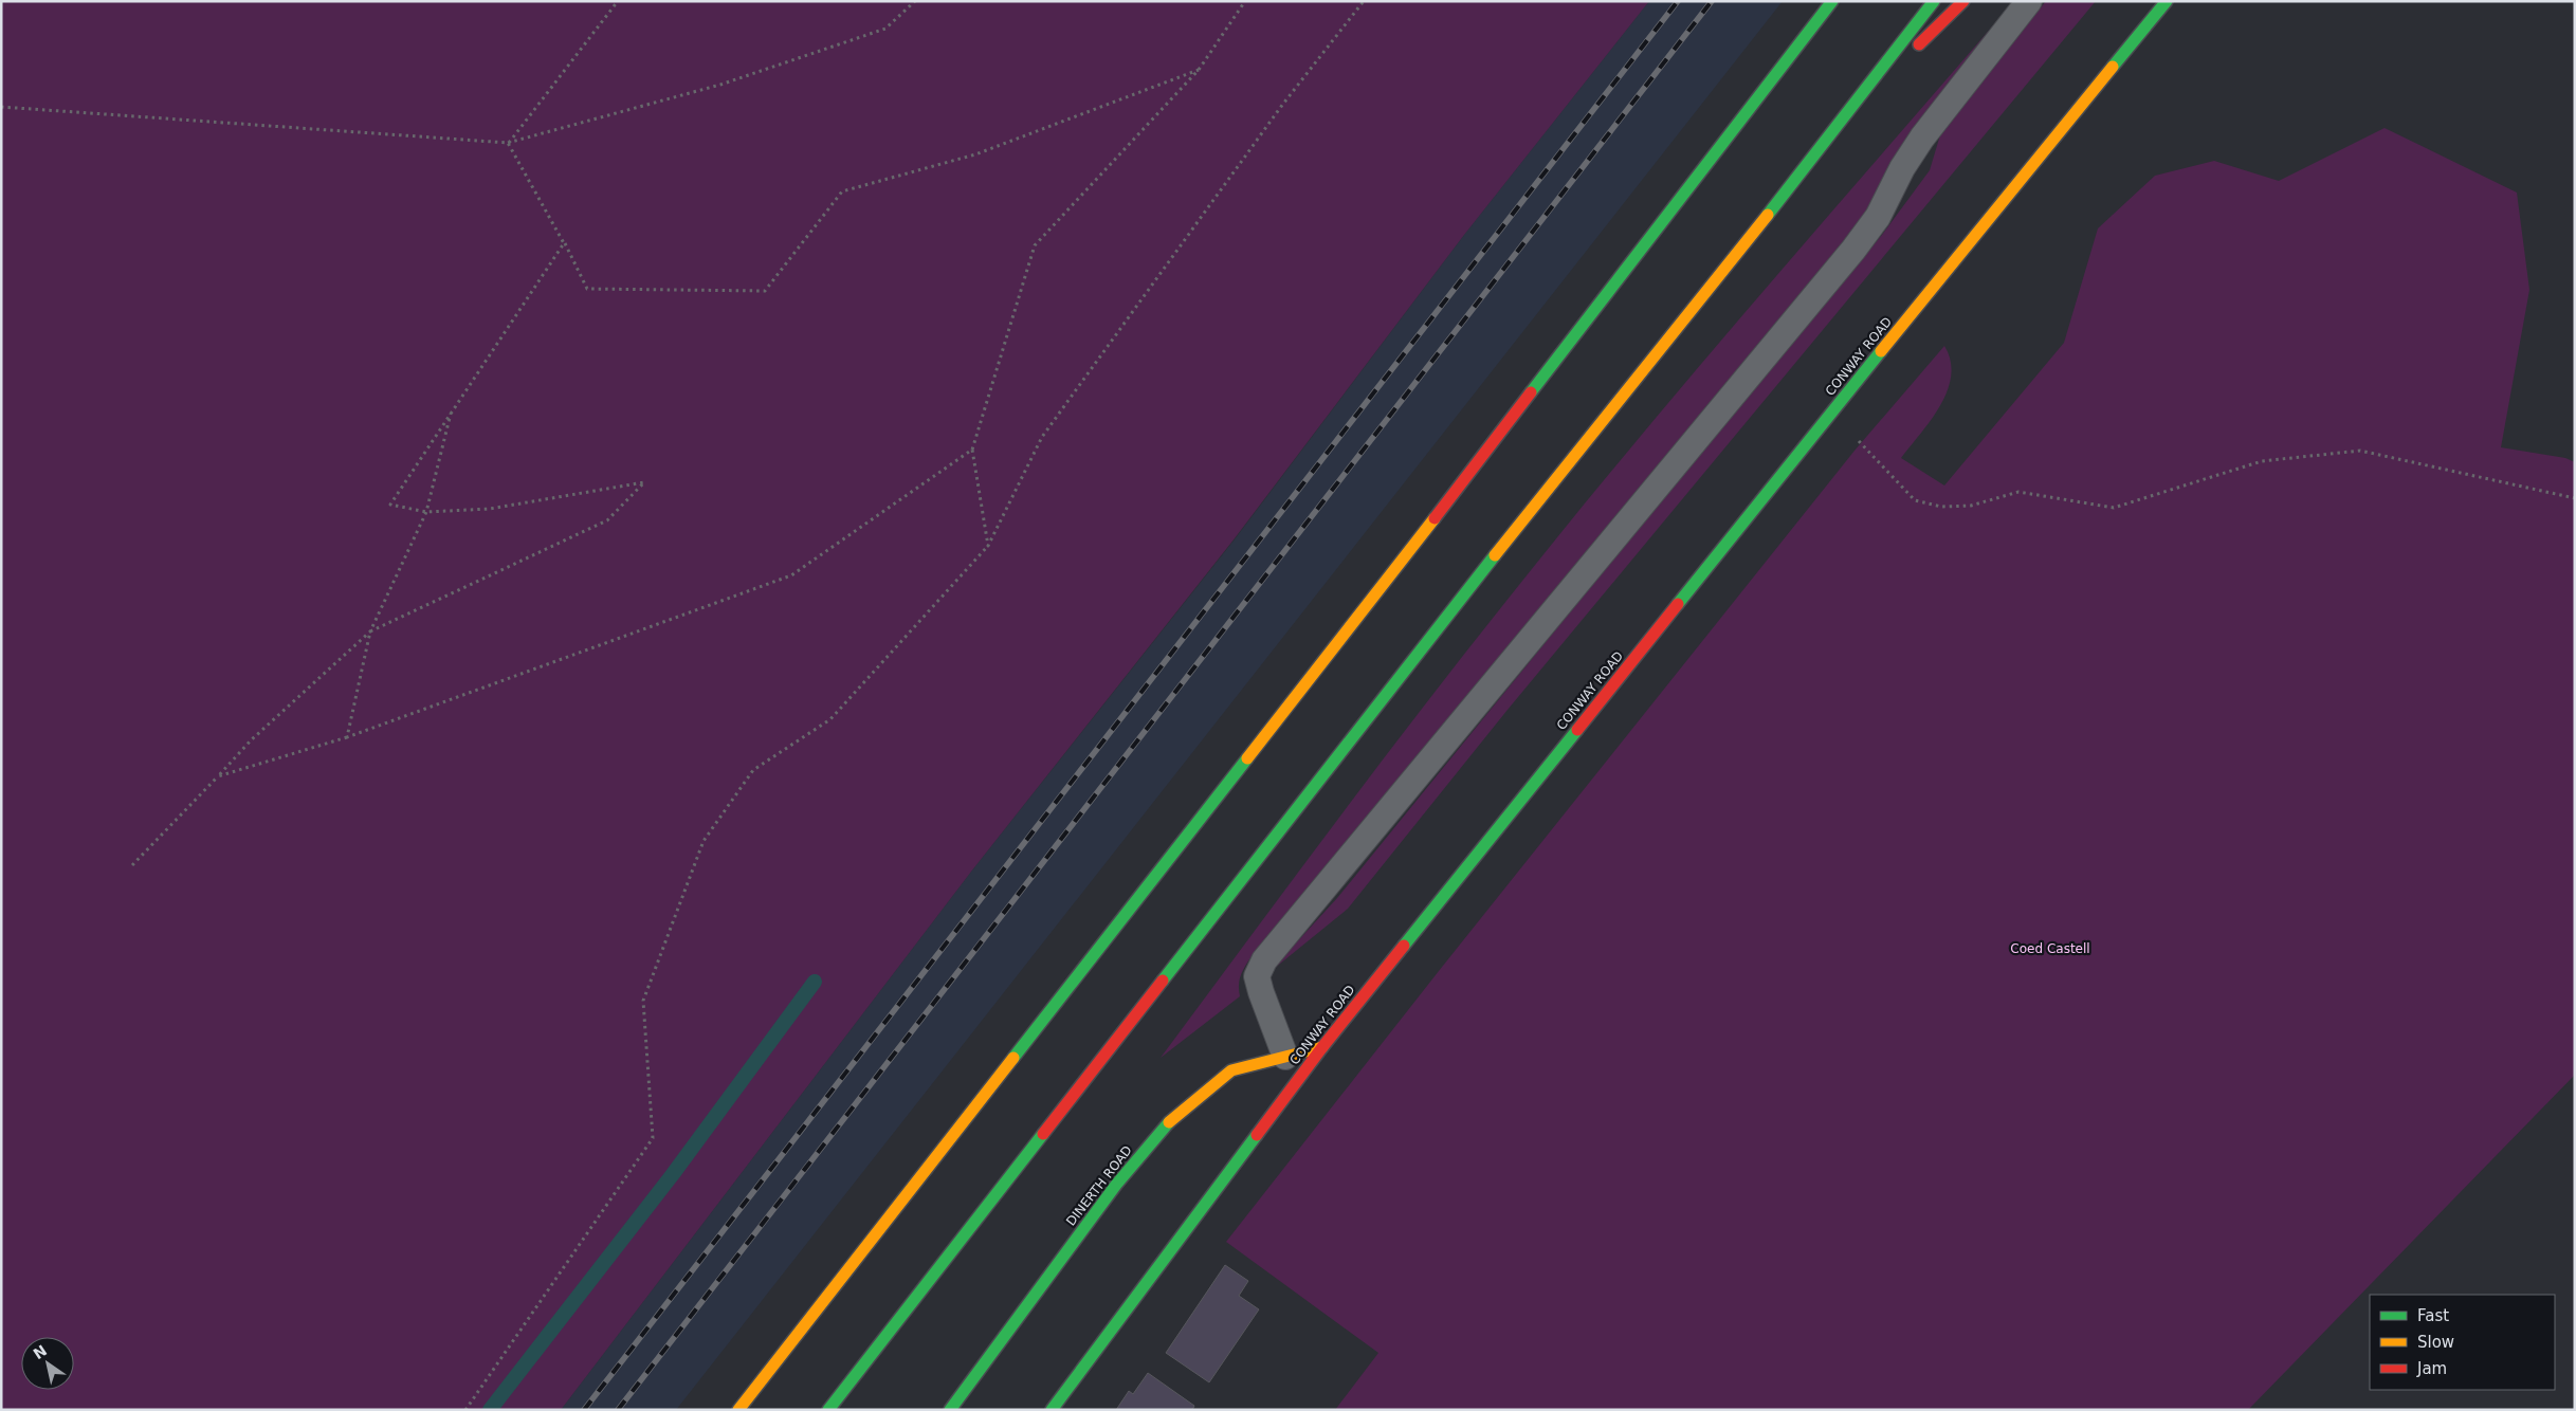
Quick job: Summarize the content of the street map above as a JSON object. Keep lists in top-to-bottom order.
{
  "streets": {
    "main road": ["CONWAY ROAD", "DINERTH ROAD"]
  },
  "crossings": [
    ["CONWAY ROAD", "DINERTH ROAD"]
  ],
  "parks": ["Coed Castell"],
  "legend": ["Fast", "Slow", "Jam"],
  "north": "top left"
}
